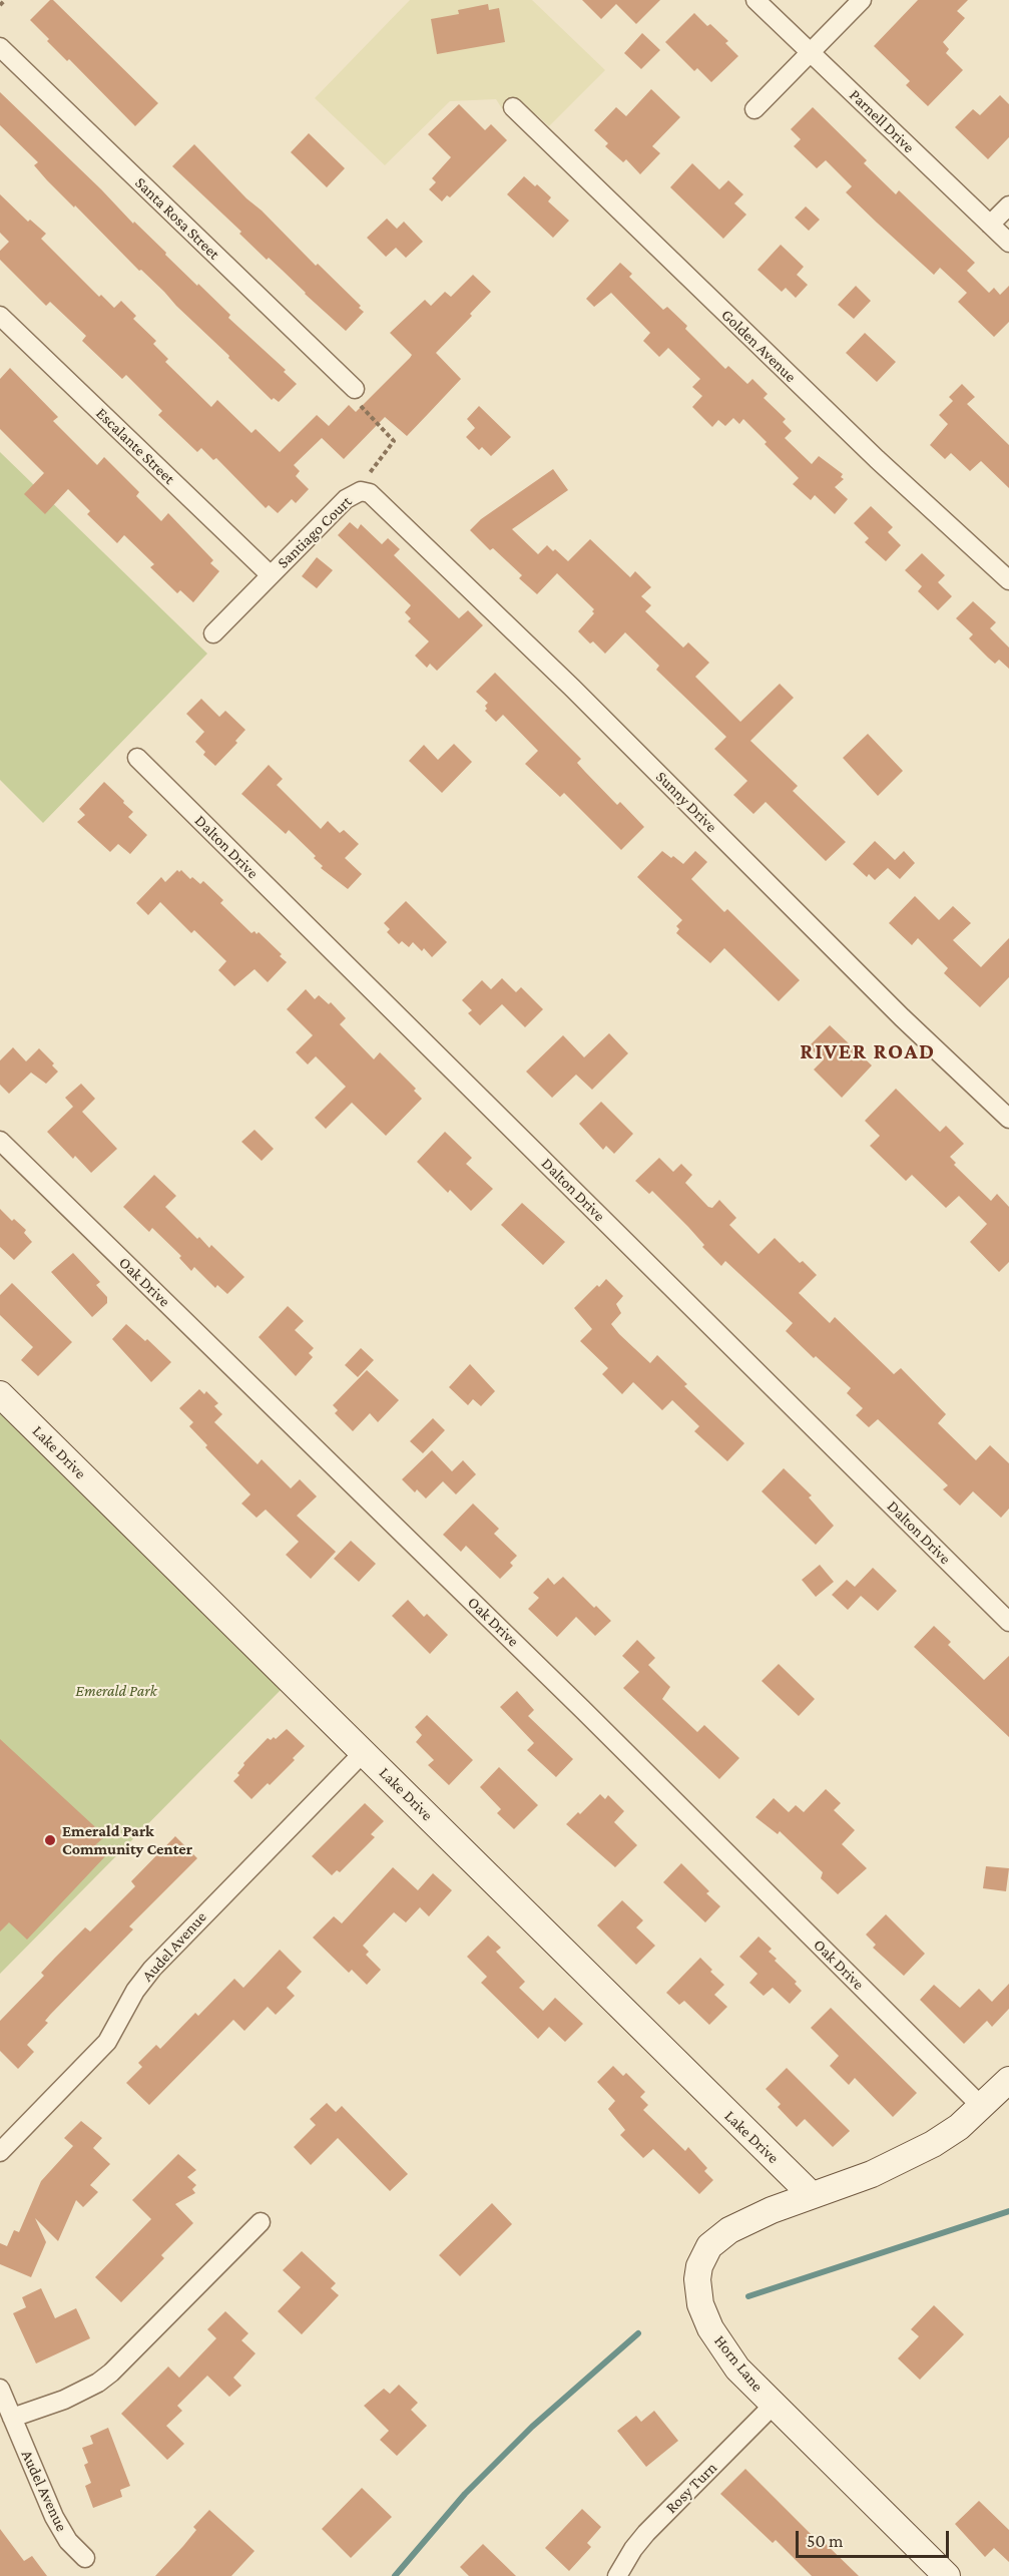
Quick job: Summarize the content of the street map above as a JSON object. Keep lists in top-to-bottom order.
{
  "streets": {
    "street": [
      "Parnell Drive",
      "Santa Rosa Street",
      "Golden Avenue",
      "Escalante Street",
      "Santiago Court",
      "Sunny Drive",
      "Dalton Drive",
      "Oak Drive",
      "Lake Drive",
      "Audel Avenue",
      "Horn Lane",
      "Rosy Turn"
    ]
  },
  "crossings": [
    ["Escalante Street", "Santiago Court"],
    ["Santiago Court", "Sunny Drive"],
    ["Oak Drive", "Horn Lane"],
    ["Lake Drive", "Audel Avenue"],
    ["Lake Drive", "Horn Lane"],
    ["Horn Lane", "Rosy Turn"]
  ],
  "districts": ["RIVER ROAD"],
  "parks": ["Emerald Park"],
  "places": ["Emerald Park Community Center"],
  "scale_bar": "50 m"
}
